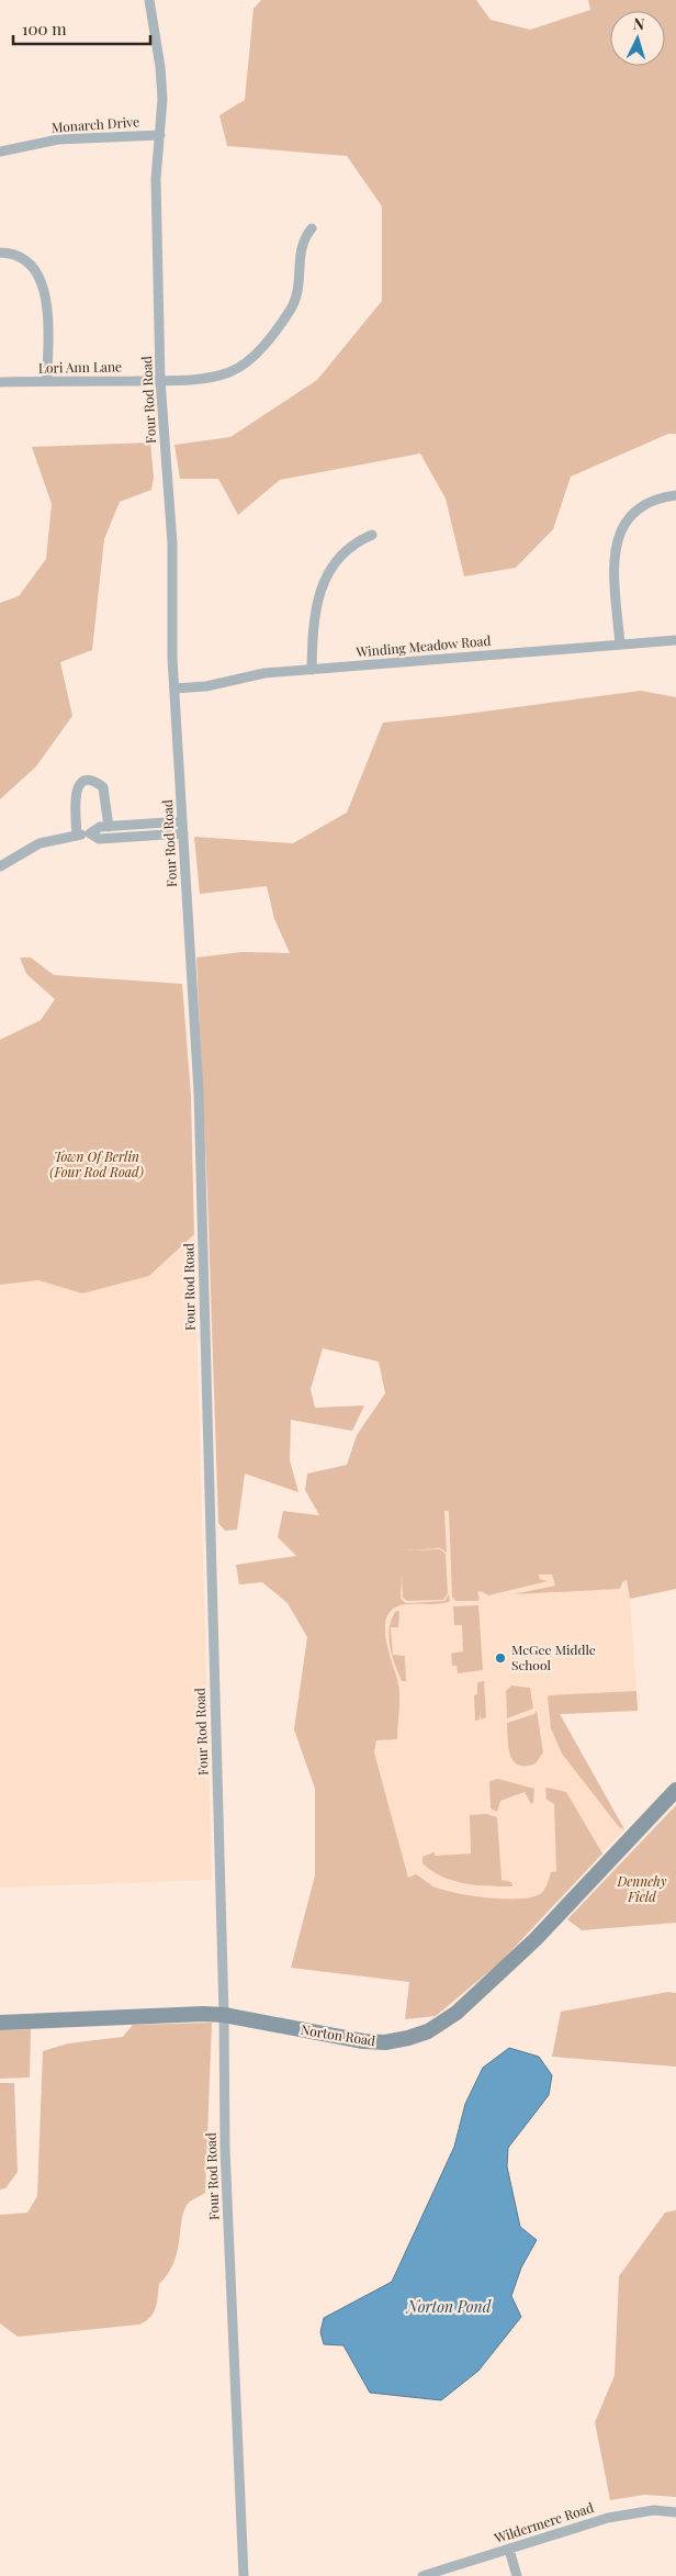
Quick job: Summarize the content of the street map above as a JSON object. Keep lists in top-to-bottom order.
{
  "streets": {
    "main road": ["Norton Road"],
    "street": [
      "Monarch Drive",
      "Lori Ann Lane",
      "Four Rod Road",
      "Winding Meadow Road",
      "Wildermere Road"
    ]
  },
  "crossings": [
    ["Monarch Drive", "Four Rod Road"],
    ["Lori Ann Lane", "Four Rod Road"],
    ["Four Rod Road", "Winding Meadow Road"],
    ["Four Rod Road", "Norton Road"]
  ],
  "water": ["Norton Pond"],
  "parks": ["Town Of Berlin (Four Rod Road)", "Dennehy Field"],
  "places": ["McGee Middle School"],
  "scale_bar": "100 m",
  "north": "top"
}
